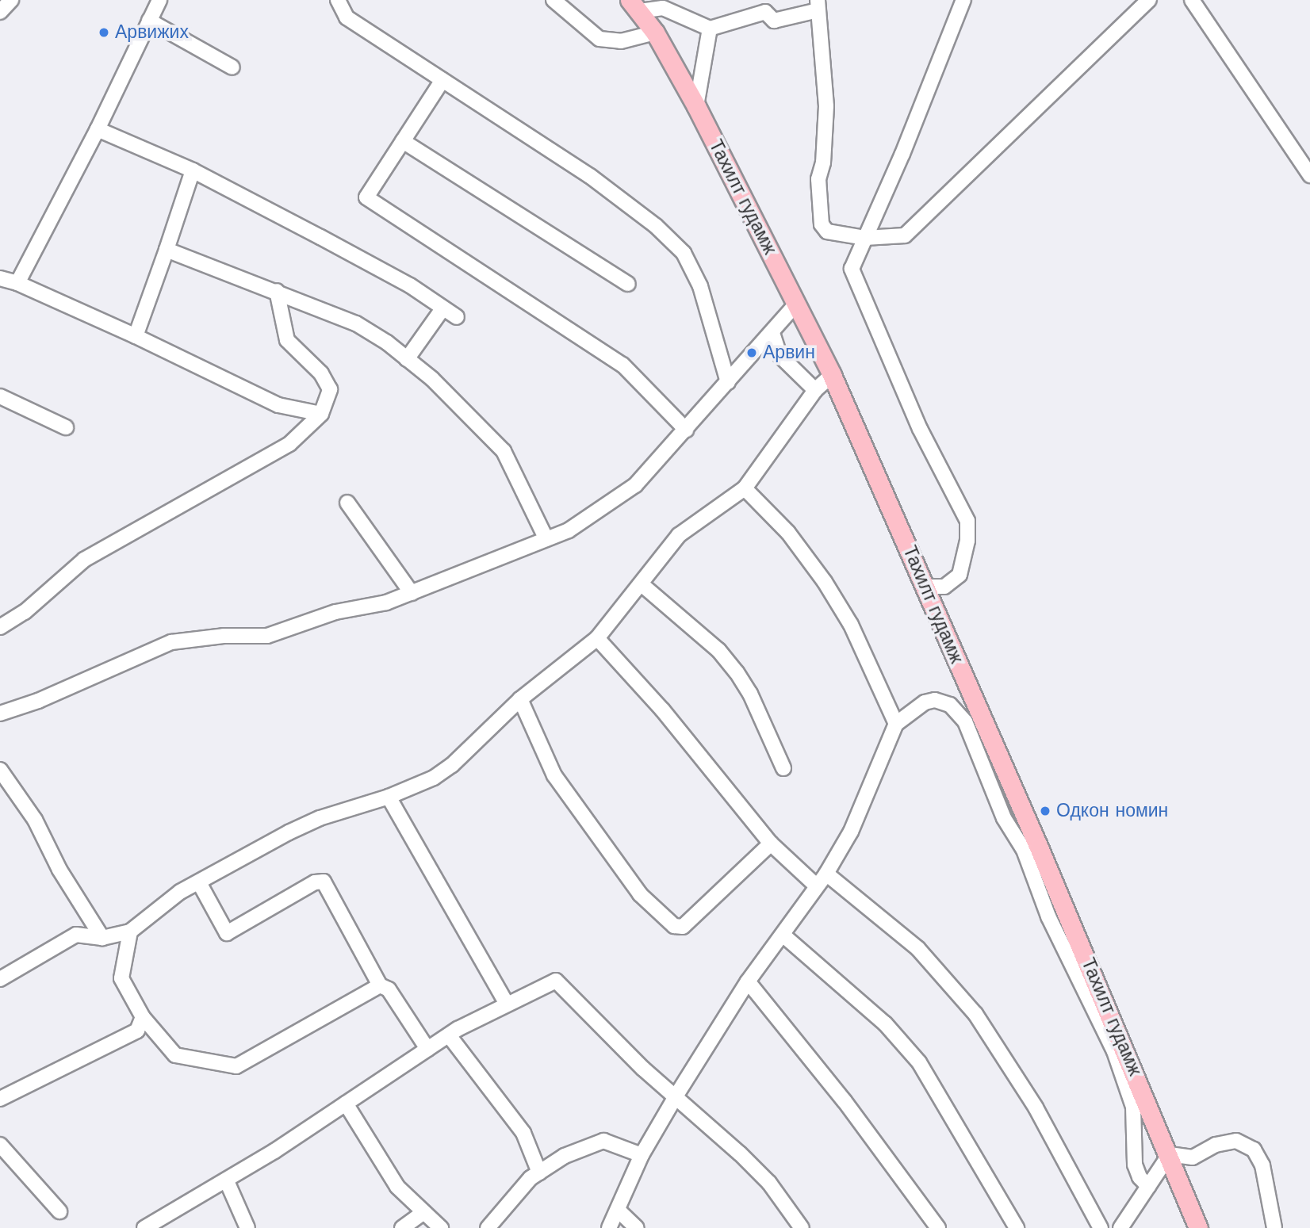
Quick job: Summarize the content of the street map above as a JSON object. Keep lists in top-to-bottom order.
{
  "streets": {
    "main road": ["Тахилт гудамж"]
  },
  "places": ["Арвижих", "Арвин", "Одкон номин"]
}
